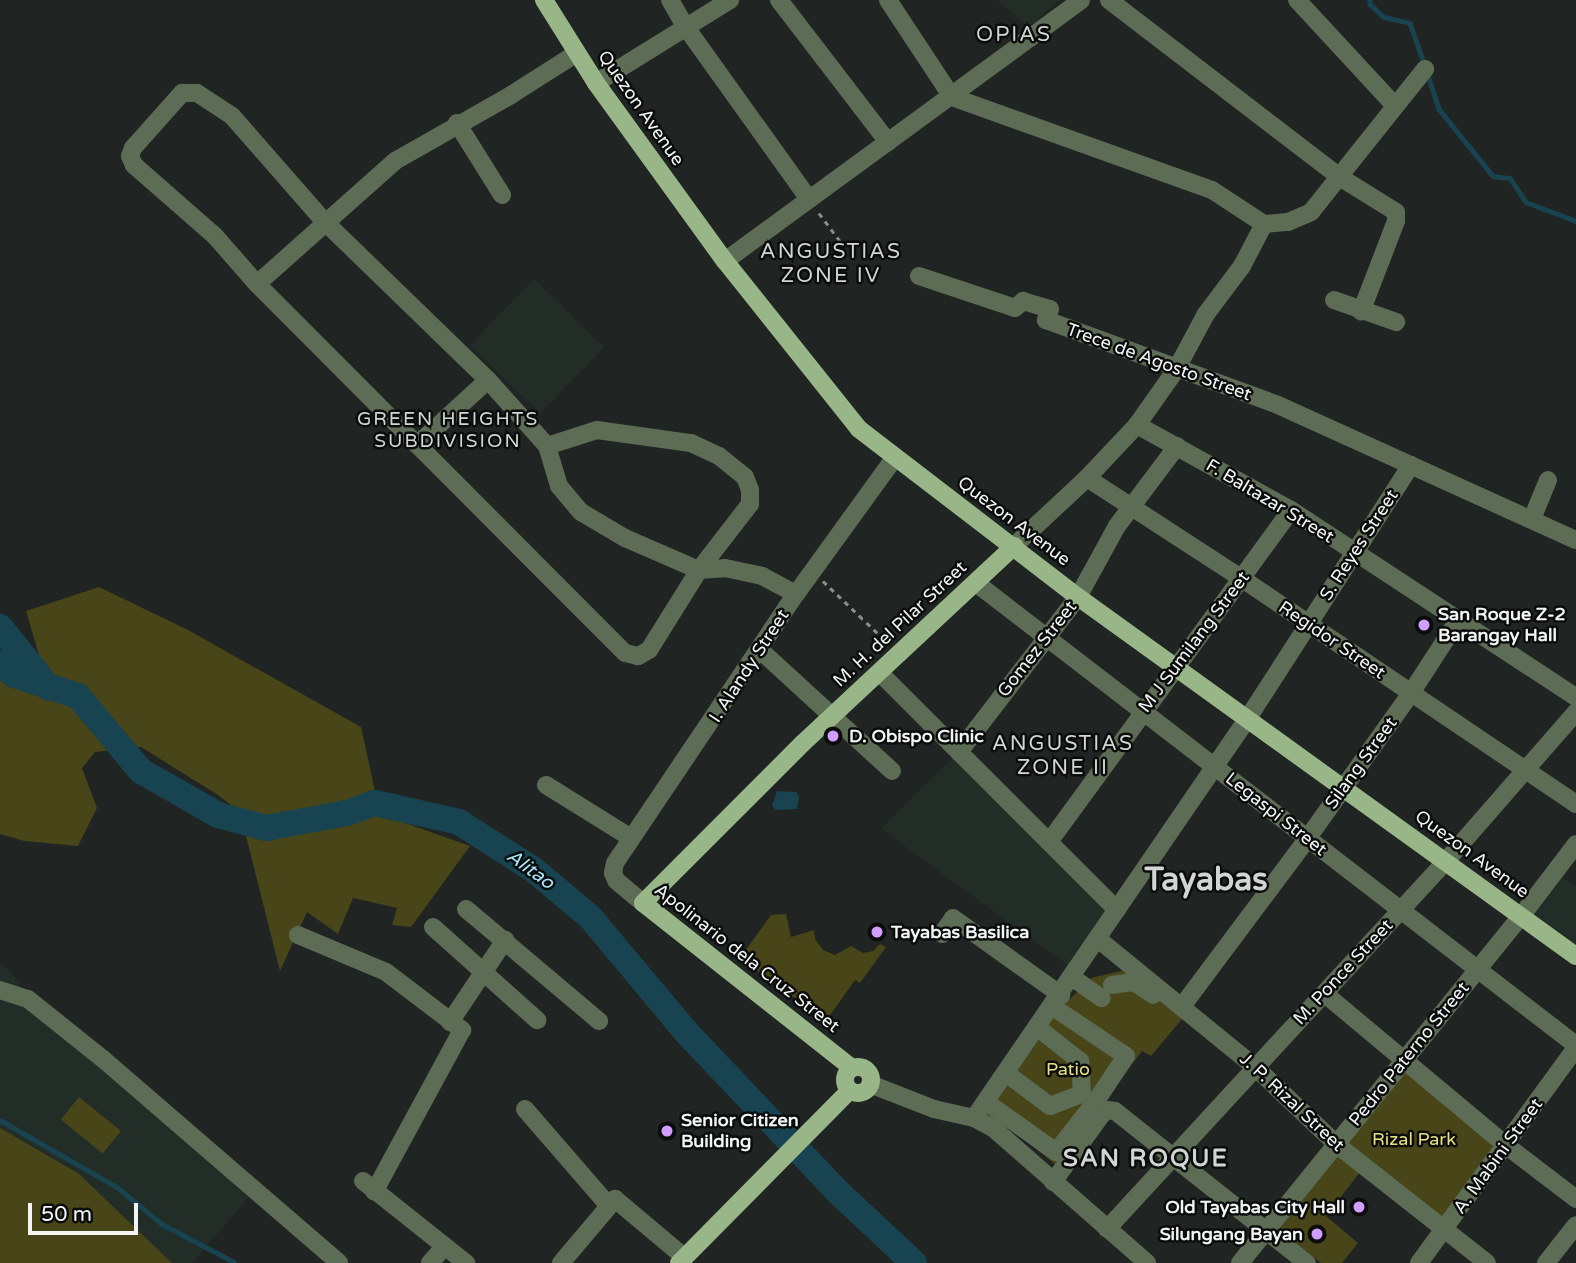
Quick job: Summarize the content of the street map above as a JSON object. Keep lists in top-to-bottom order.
{
  "streets": {
    "main road": ["Quezon Avenue", "M. H. del Pilar Street", "Apolinario dela Cruz Street"],
    "street": [
      "Trece de Agosto Street",
      "F. Baltazar Street",
      "S. Reyes Street",
      "Regidor Street",
      "M J Sumilang Street",
      "Gomez Street",
      "I. Alandy Street",
      "Silang Street",
      "Legaspi Street",
      "M. Ponce Street",
      "Pedro Paterno Street",
      "J. P. Rizal Street",
      "A. Mabini Street"
    ]
  },
  "crossings": [
    ["Quezon Avenue", "S. Reyes Street"],
    ["Quezon Avenue", "M. H. del Pilar Street"],
    ["Quezon Avenue", "M J Sumilang Street"],
    ["Quezon Avenue", "Gomez Street"],
    ["Quezon Avenue", "I. Alandy Street"],
    ["Quezon Avenue", "Silang Street"],
    ["Quezon Avenue", "M. Ponce Street"],
    ["Quezon Avenue", "Pedro Paterno Street"],
    ["Trece de Agosto Street", "S. Reyes Street"],
    ["Trece de Agosto Street", "M. H. del Pilar Street"],
    ["F. Baltazar Street", "S. Reyes Street"],
    ["F. Baltazar Street", "M. H. del Pilar Street"],
    ["F. Baltazar Street", "M J Sumilang Street"],
    ["F. Baltazar Street", "Gomez Street"],
    ["F. Baltazar Street", "Silang Street"],
    ["S. Reyes Street", "Regidor Street"],
    ["S. Reyes Street", "Legaspi Street"],
    ["S. Reyes Street", "J. P. Rizal Street"],
    ["M. H. del Pilar Street", "Regidor Street"],
    ["M. H. del Pilar Street", "Legaspi Street"],
    ["M. H. del Pilar Street", "Apolinario dela Cruz Street"],
    ["Regidor Street", "M J Sumilang Street"],
    ["Regidor Street", "Gomez Street"],
    ["Regidor Street", "Silang Street"],
    ["Regidor Street", "M. Ponce Street"],
    ["M J Sumilang Street", "Legaspi Street"],
    ["Gomez Street", "Legaspi Street"],
    ["I. Alandy Street", "Apolinario dela Cruz Street"],
    ["Silang Street", "Legaspi Street"],
    ["Silang Street", "J. P. Rizal Street"],
    ["Legaspi Street", "M. Ponce Street"],
    ["Legaspi Street", "Pedro Paterno Street"],
    ["Legaspi Street", "A. Mabini Street"],
    ["M. Ponce Street", "J. P. Rizal Street"],
    ["Pedro Paterno Street", "J. P. Rizal Street"],
    ["J. P. Rizal Street", "A. Mabini Street"]
  ],
  "districts": [
    "OPIAS",
    "ANGUSTIAS ZONE IV",
    "GREEN HEIGHTS SUBDIVISION",
    "ANGUSTIAS ZONE II",
    "Tayabas",
    "SAN ROQUE"
  ],
  "water": ["Alitao"],
  "parks": ["Patio", "Rizal Park"],
  "places": [
    "San Roque Z-2 Barangay Hall",
    "D. Obispo Clinic",
    "Tayabas Basilica",
    "Senior Citizen Building",
    "Old Tayabas City Hall",
    "Silungang Bayan"
  ],
  "scale_bar": "50 m"
}
